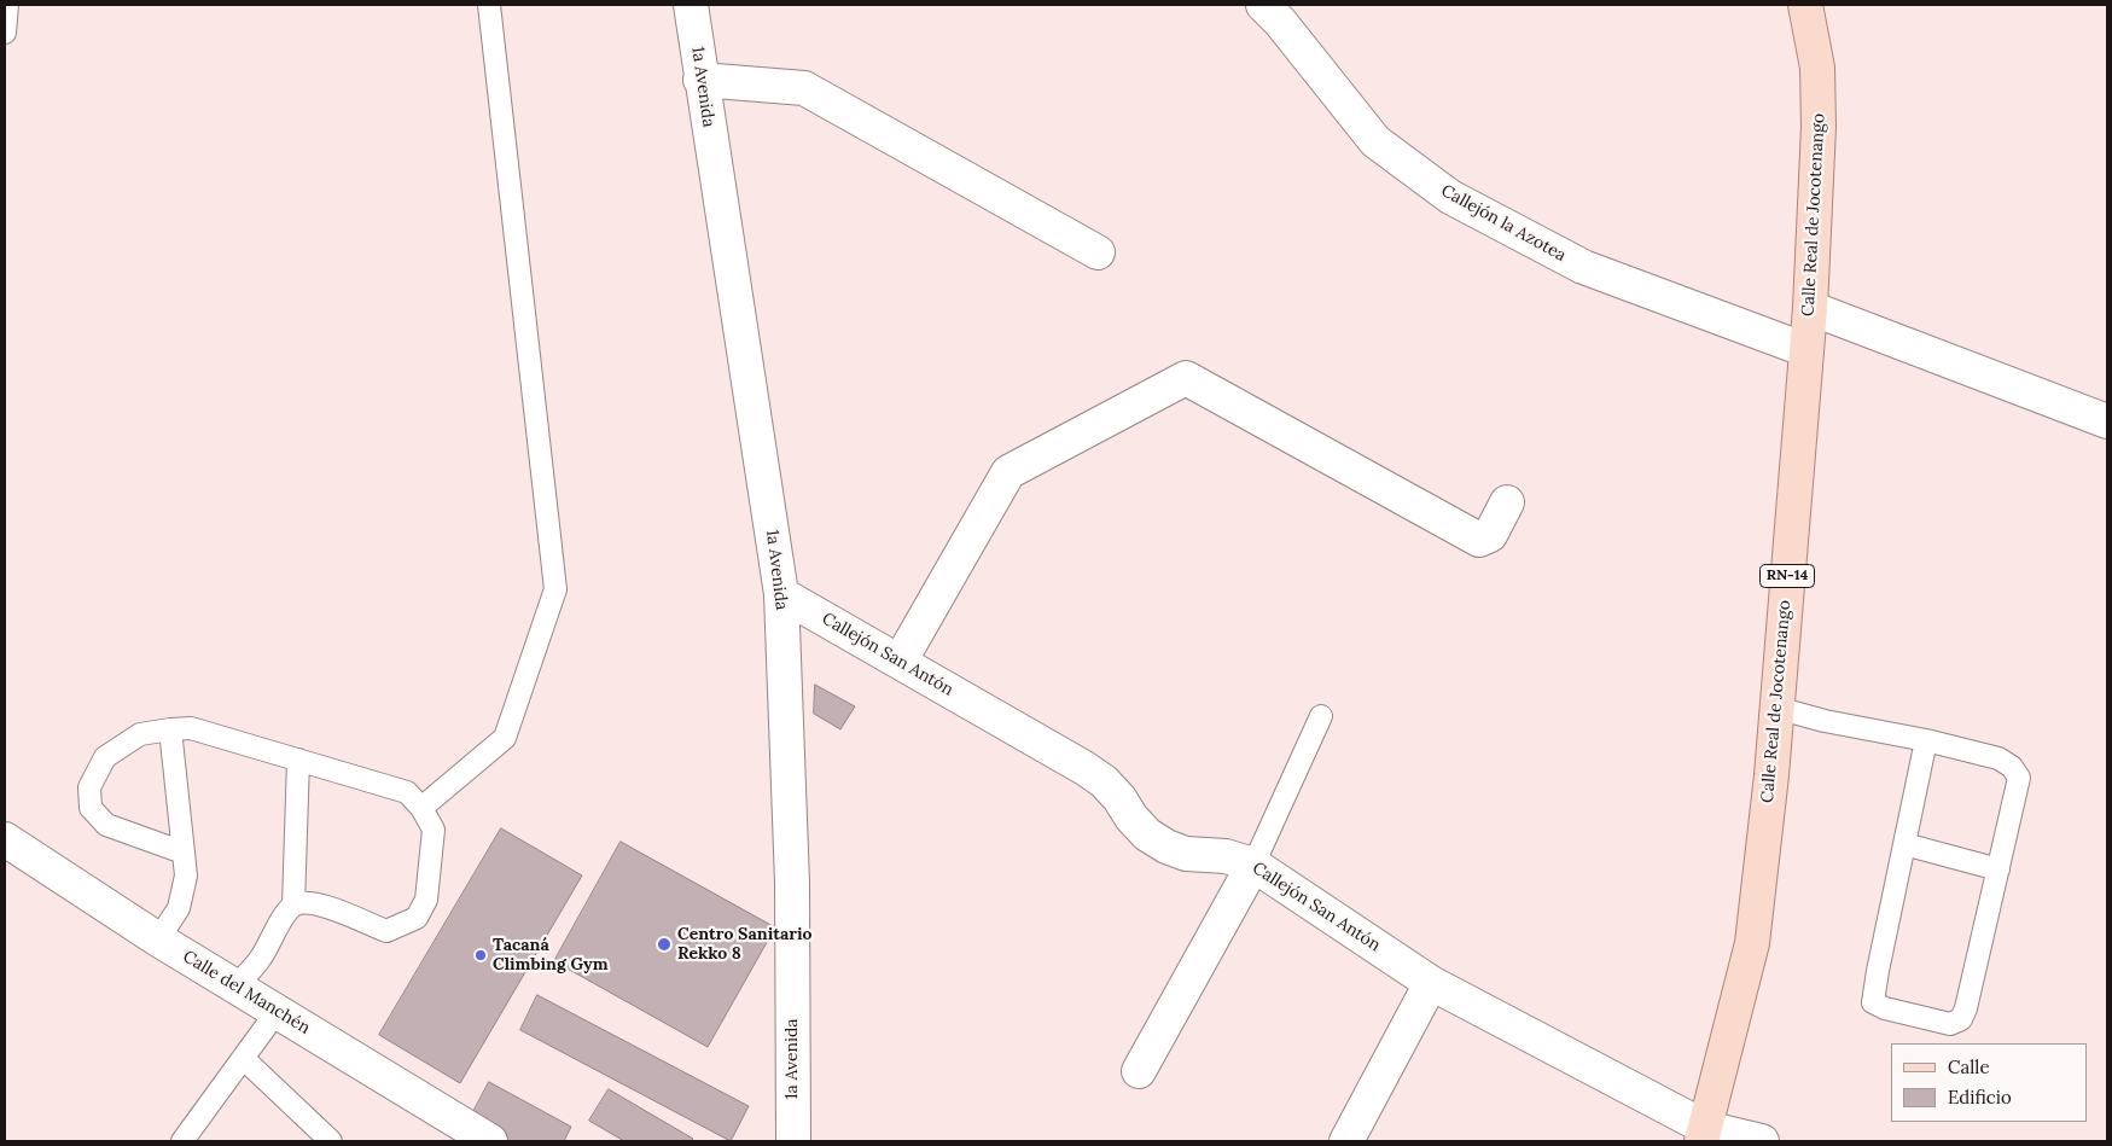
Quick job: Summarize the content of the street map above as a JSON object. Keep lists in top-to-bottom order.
{
  "streets": {
    "main road": ["Calle Real de Jocotenango", "RN-14"],
    "street": [
      "1a Avenida",
      "Callejón la Azotea",
      "Callejón San Antón",
      "Calle del Manchén"
    ]
  },
  "crossings": [
    ["1a Avenida", "Callejón San Antón"],
    ["Calle Real de Jocotenango", "Callejón la Azotea"],
    ["Calle Real de Jocotenango", "Callejón San Antón"]
  ],
  "places": ["Centro Sanitario Rekko 8", "Tacaná Climbing Gym"],
  "legend": ["Calle", "Edificio"]
}
